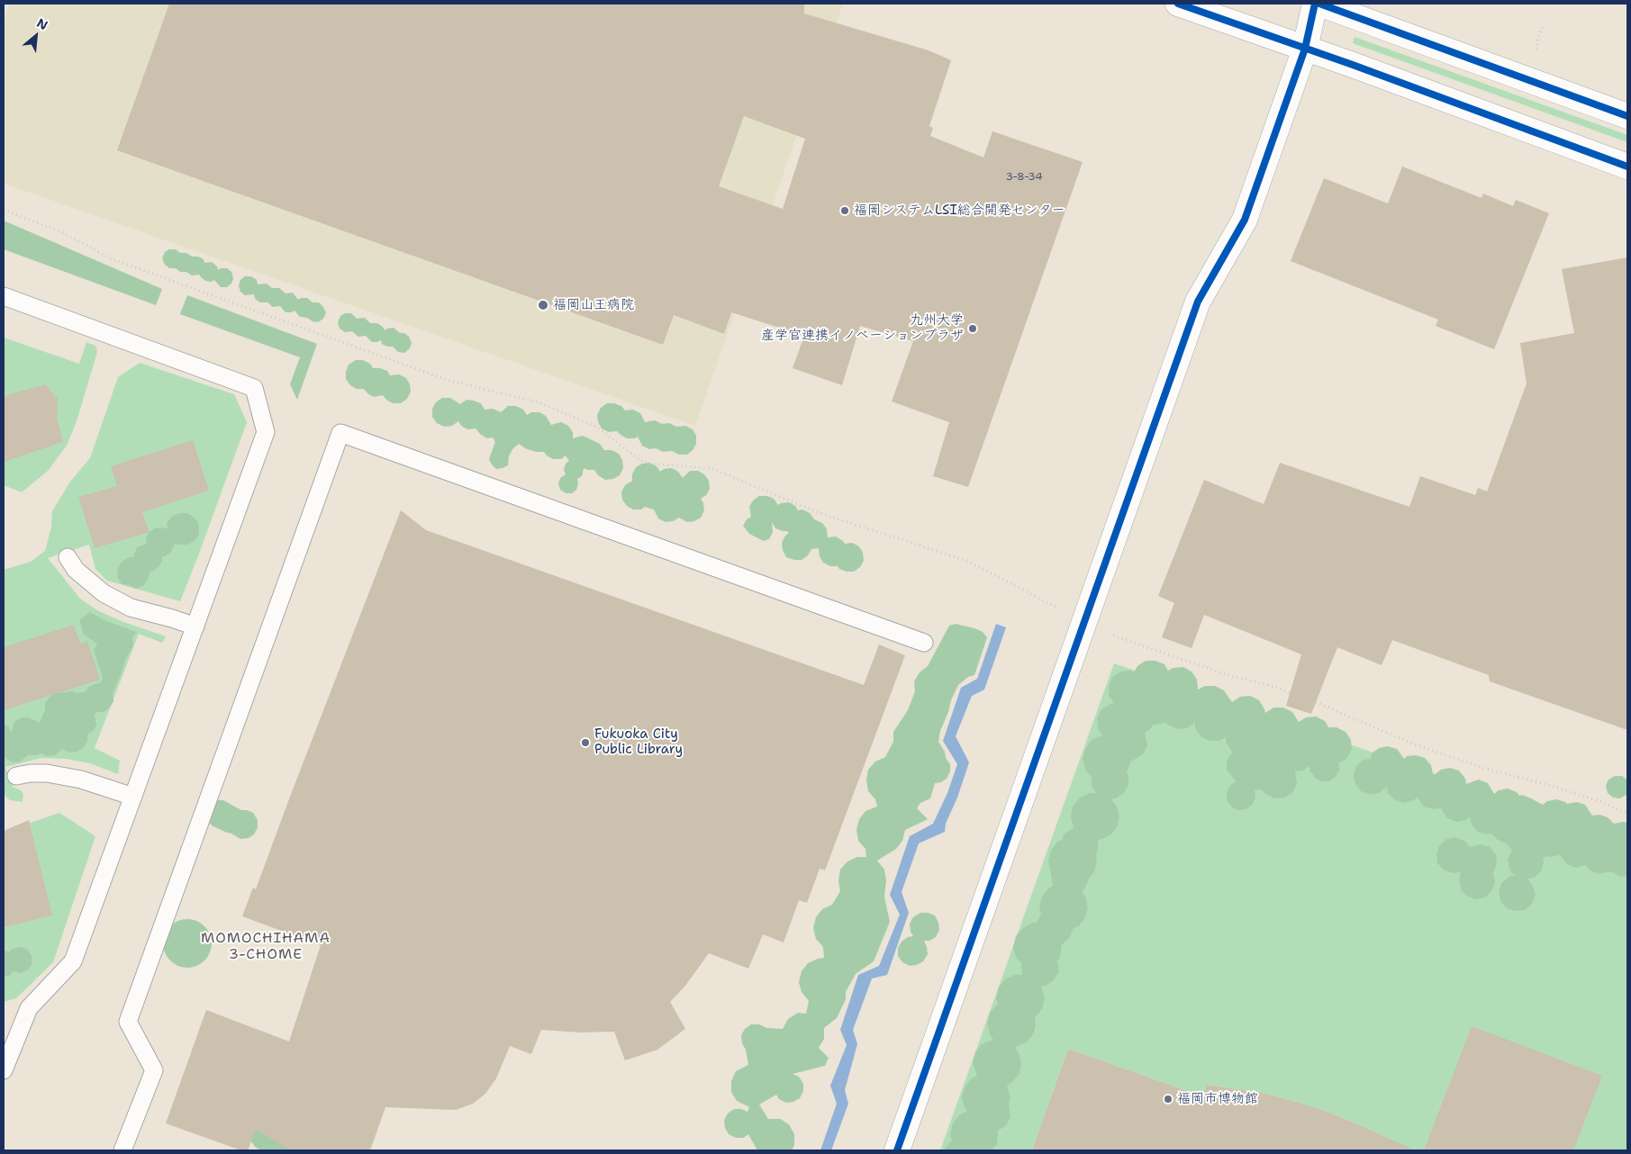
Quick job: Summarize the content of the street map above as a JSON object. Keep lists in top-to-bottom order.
{
  "districts": ["MOMOCHIHAMA 3-CHOME"],
  "places": [
    "福岡システムLSI総合開発センター",
    "福岡山王病院",
    "九州大学 産学官連携イノベーションプラザ",
    "Fukuoka City Public Library",
    "福岡市博物館"
  ],
  "house_numbers": ["3-8-34"],
  "north": "top right"
}
